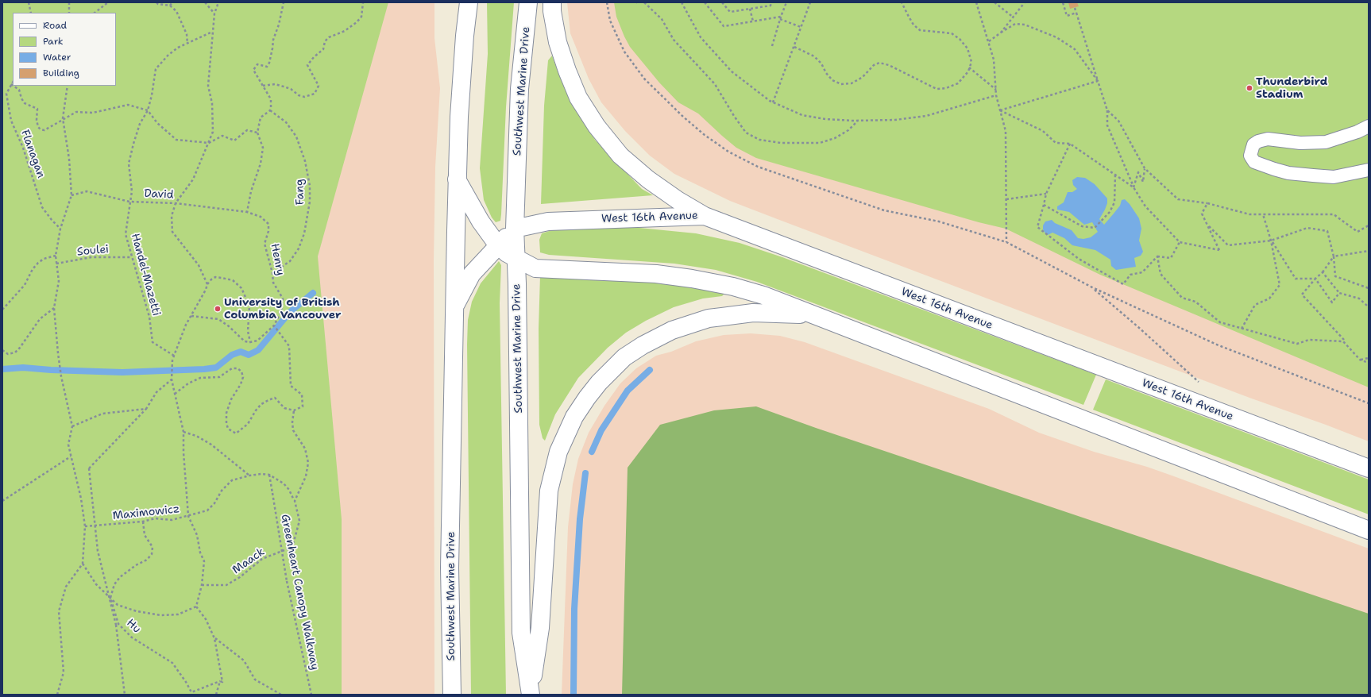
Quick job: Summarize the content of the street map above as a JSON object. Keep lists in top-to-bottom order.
{
  "streets": {
    "main road": ["Southwest Marine Drive", "West 16th Avenue"],
    "path": [
      "Flanagan",
      "Fang",
      "David",
      "Soulei",
      "Henry",
      "Handel-Mazetti",
      "Maximowicz",
      "Maack",
      "Greenheart Canopy Walkway",
      "Hu"
    ]
  },
  "crossings": [
    ["Southwest Marine Drive", "West 16th Avenue"],
    ["Fang", "Henry"],
    ["David", "Henry"],
    ["David", "Handel-Mazetti"],
    ["Soulei", "Handel-Mazetti"],
    ["Maximowicz", "Greenheart Canopy Walkway"]
  ],
  "places": ["Thunderbird Stadium", "University of British Columbia Vancouver"],
  "legend": [
    "Road",
    "Park",
    "Water",
    "Building"
  ]
}
